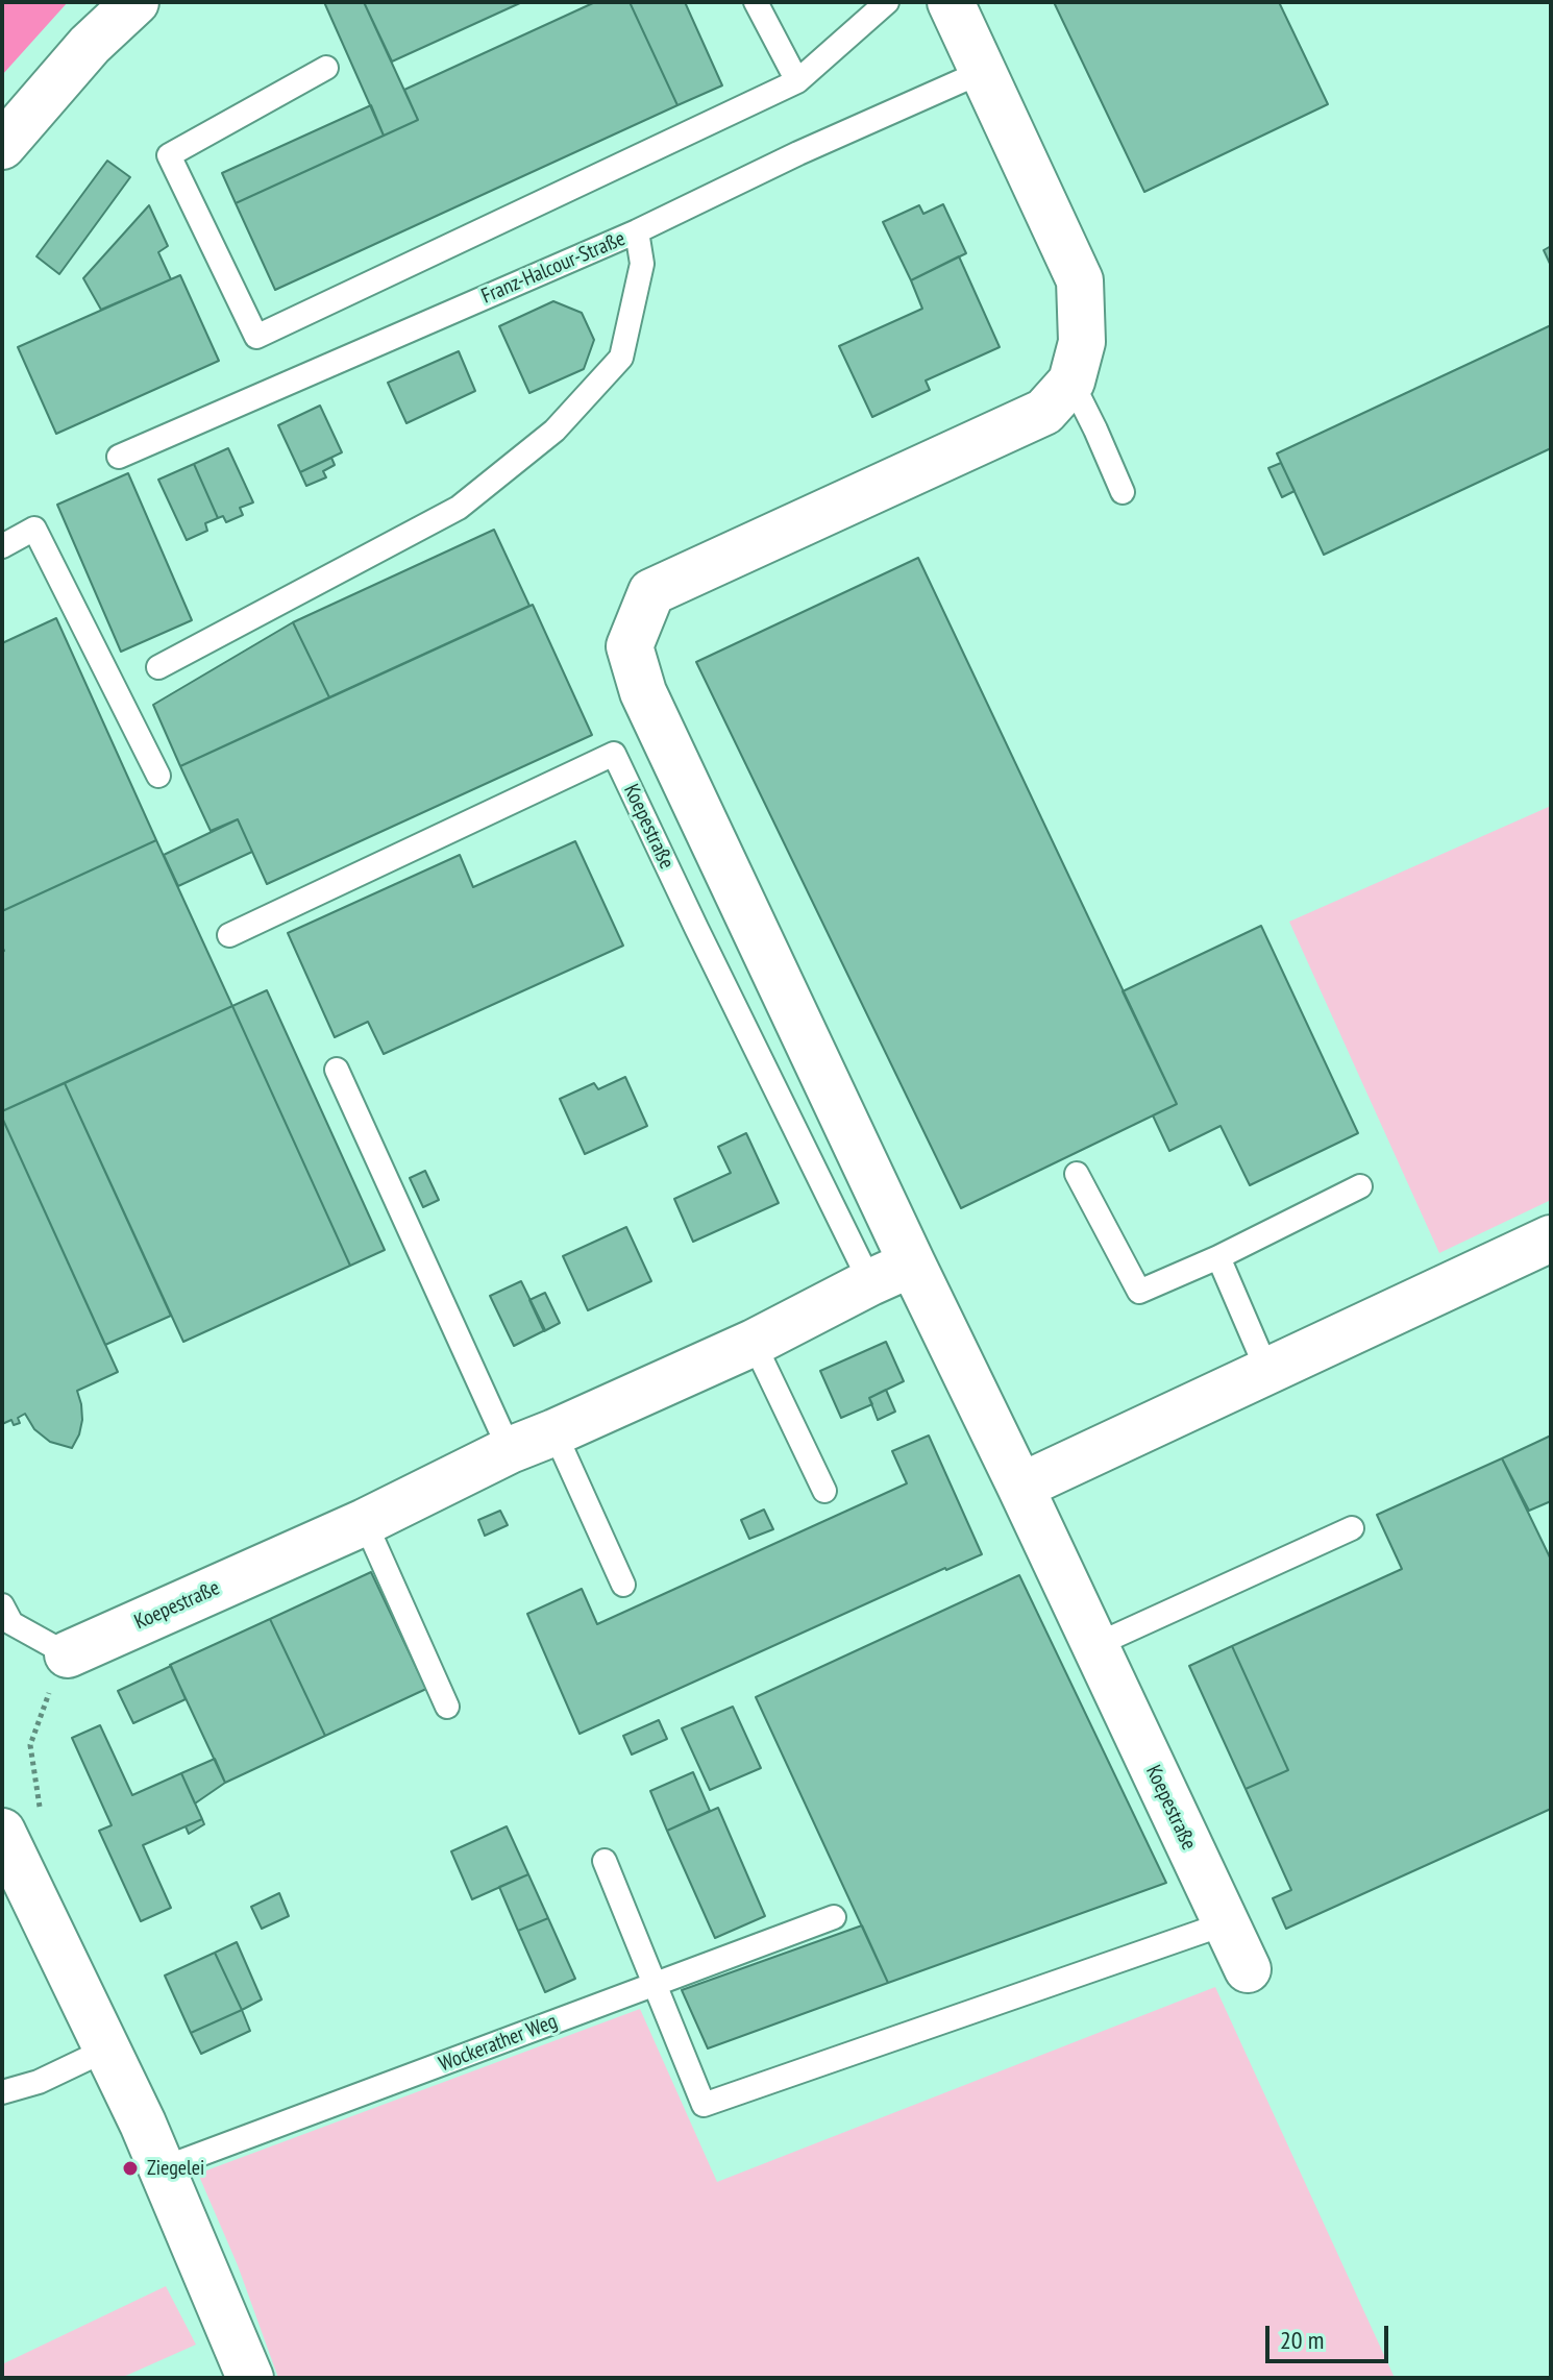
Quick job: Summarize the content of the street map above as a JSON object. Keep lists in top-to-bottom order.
{
  "streets": {
    "street": ["Koepestraße"],
    "lane": ["Franz-Halcour-Straße", "Wockerather Weg"]
  },
  "places": ["Ziegelei"],
  "scale_bar": "20 m"
}
